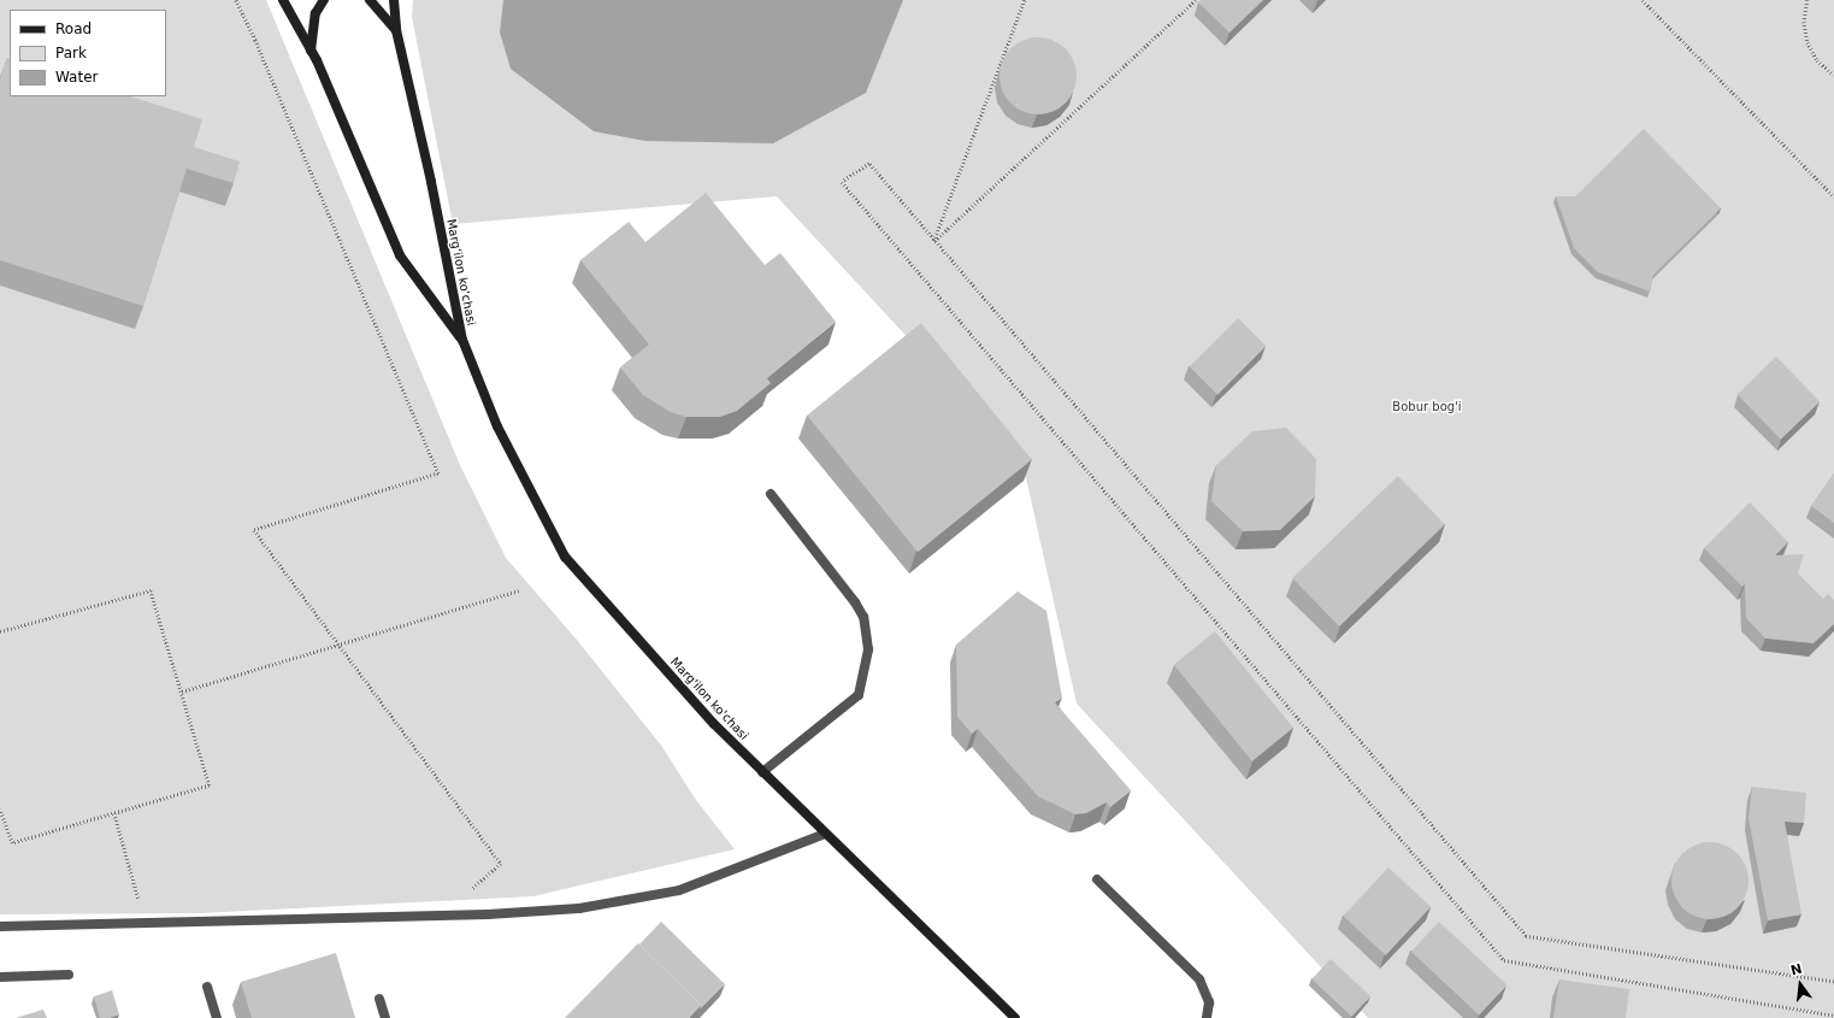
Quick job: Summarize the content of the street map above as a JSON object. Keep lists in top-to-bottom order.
{
  "streets": {
    "main road": ["Margʻilon koʻchasi", "Marg'ilon ko'chasi"]
  },
  "crossings": [
    ["Margʻilon koʻchasi", "Marg'ilon ko'chasi"]
  ],
  "parks": ["Bobur bog'i"],
  "legend": ["Road", "Park", "Water"],
  "north": "top"
}
